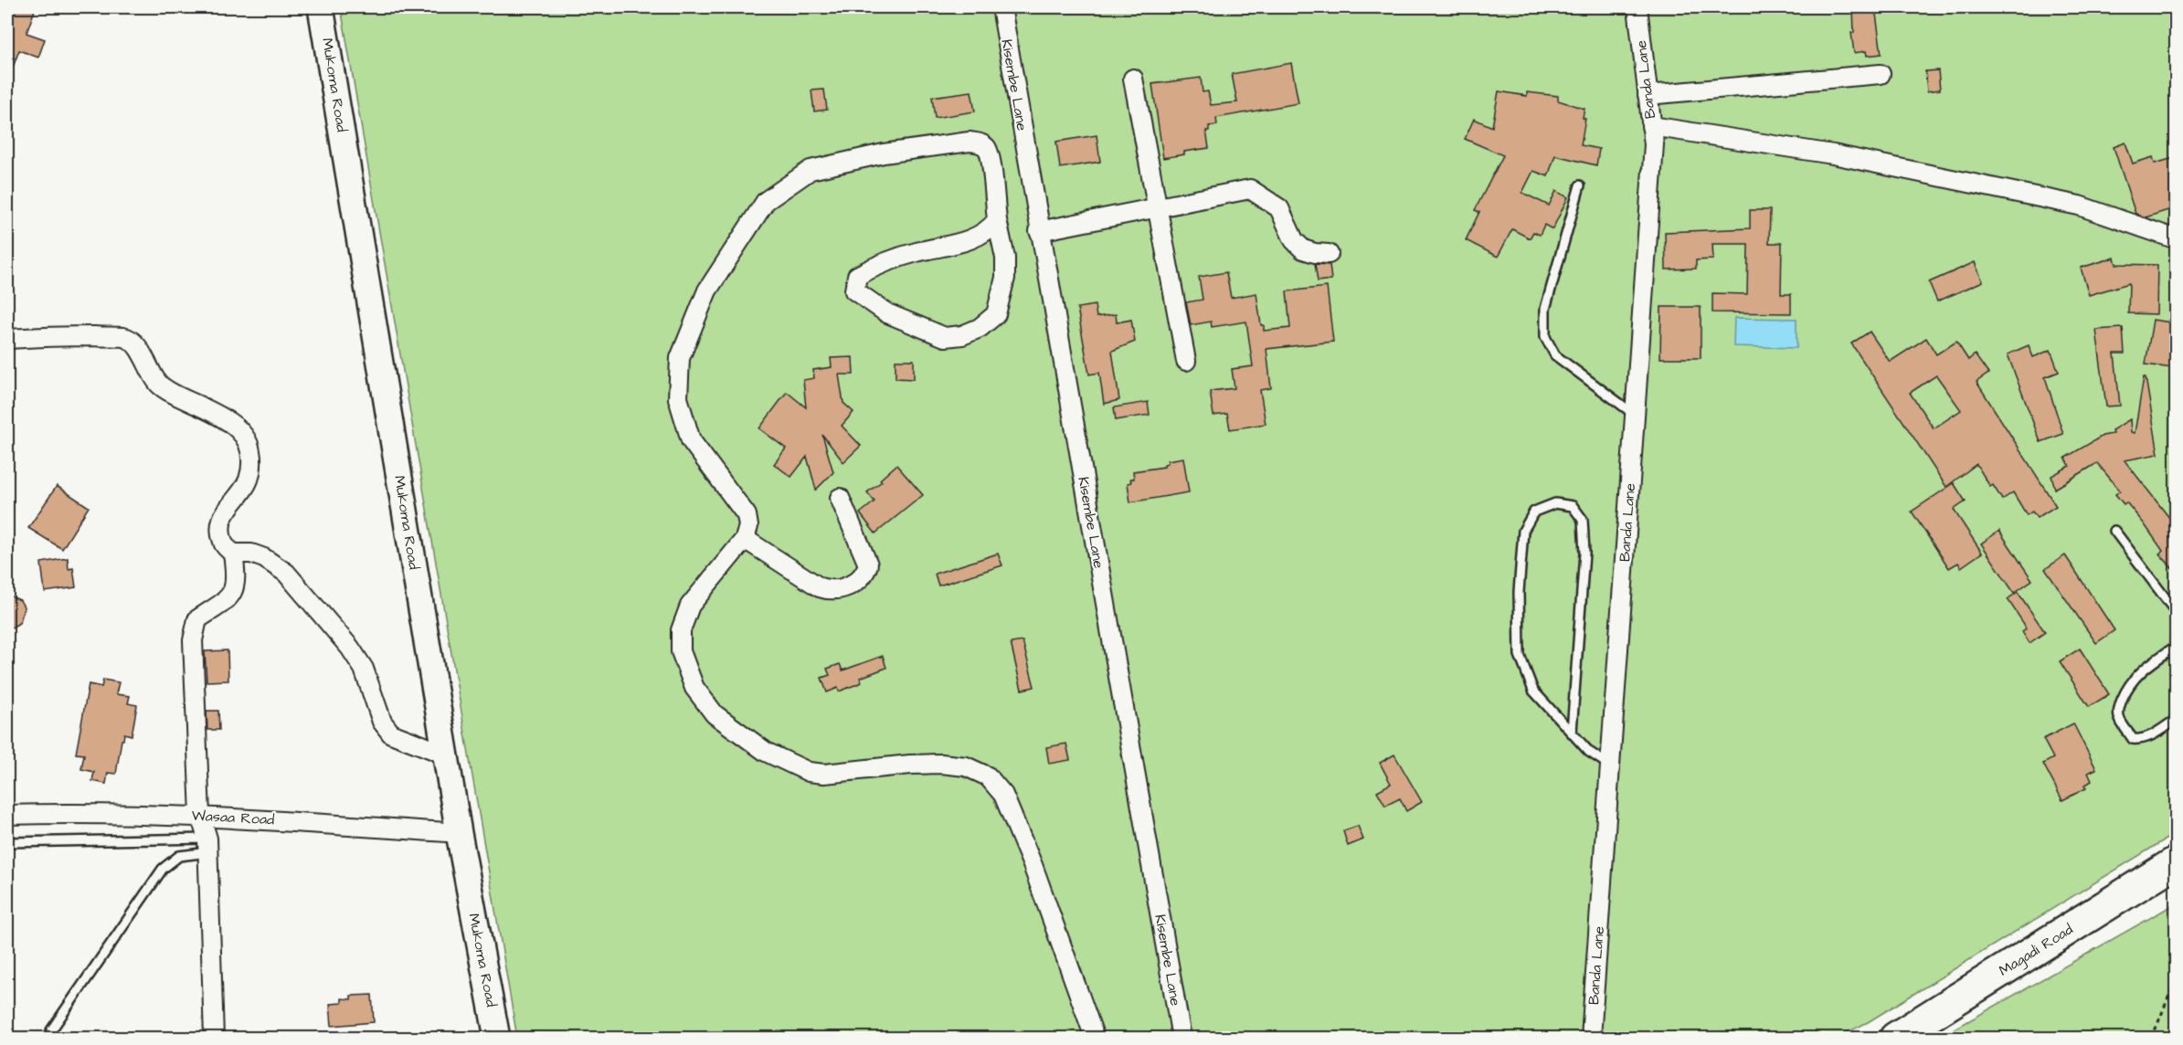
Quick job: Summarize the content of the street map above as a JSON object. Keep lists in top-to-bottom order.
{
  "streets": {
    "highway": ["Magadi Road"],
    "street": [
      "Banda Lane",
      "Mukoma Road",
      "Kisembe Lane",
      "Wasaa Road"
    ]
  },
  "crossings": [
    ["Mukoma Road", "Wasaa Road"]
  ]
}
